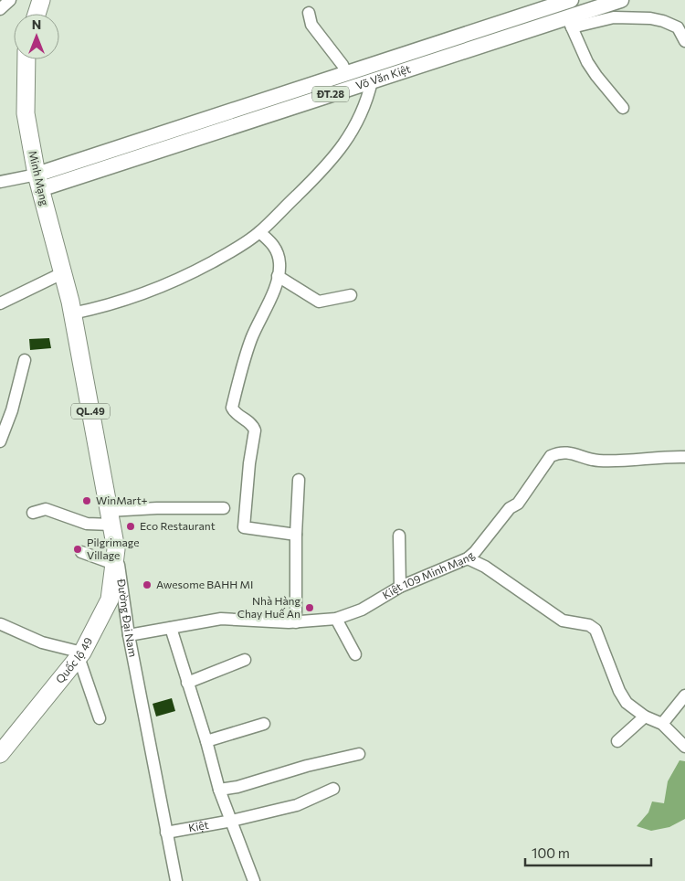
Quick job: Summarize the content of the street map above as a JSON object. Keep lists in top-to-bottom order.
{
  "streets": {
    "highway": [
      "Minh Mạng",
      "QL.49",
      "Đường Đại Nam",
      "Quốc lộ 49"
    ],
    "main road": ["Võ Văn Kiệt", "ĐT.28"],
    "street": ["Kiệt 109 Minh Mạng", "Kiệt"]
  },
  "crossings": [
    ["Võ Văn Kiệt", "Minh Mạng"],
    ["Minh Mạng", "Đường Đại Nam"],
    ["Kiệt 109 Minh Mạng", "Đường Đại Nam"],
    ["Đường Đại Nam", "Quốc lộ 49"],
    ["Đường Đại Nam", "Kiệt"]
  ],
  "places": [
    "WinMart+",
    "Eco Restaurant",
    "Pilgrimage Village",
    "Awesome BAHH MI",
    "Nhà Hàng Chay Huế An"
  ],
  "scale_bar": "100 m",
  "north": "top"
}
